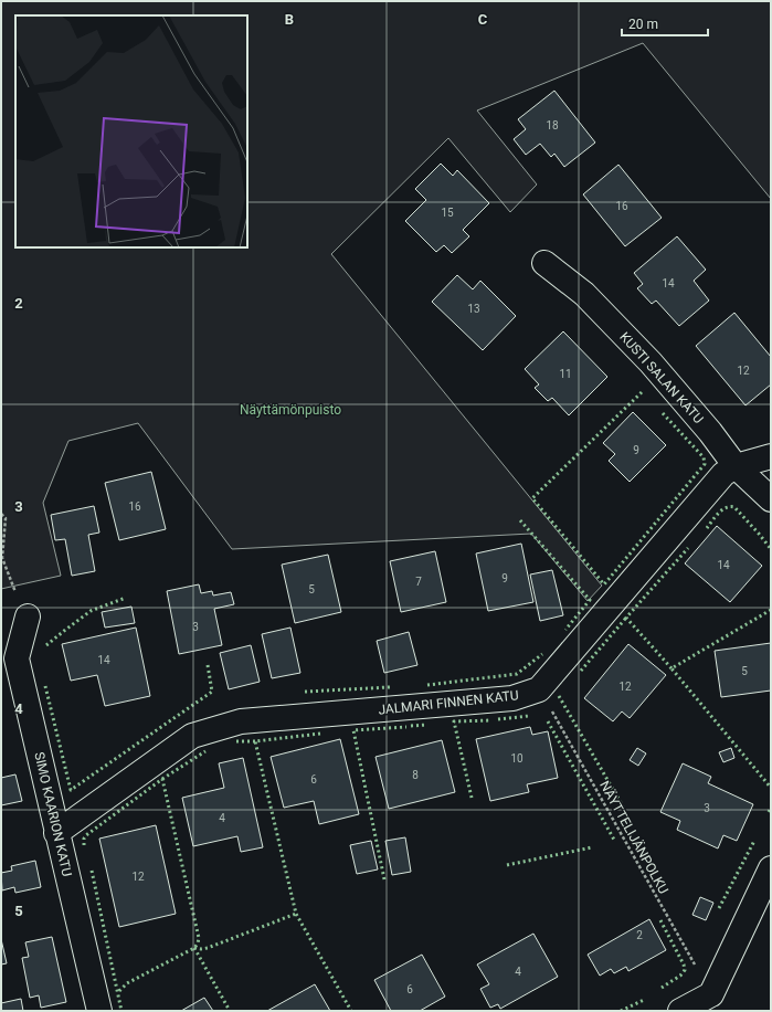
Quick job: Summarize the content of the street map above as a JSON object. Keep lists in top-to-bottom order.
{
  "streets": {
    "street": ["KUSTI SALAN KATU", "JALMARI FINNEN KATU", "SIMO KAARION KATU"],
    "path": ["NÄYTTELIJÄNPOLKU"]
  },
  "crossings": [
    ["JALMARI FINNEN KATU", "SIMO KAARION KATU"],
    ["JALMARI FINNEN KATU", "NÄYTTELIJÄNPOLKU"]
  ],
  "parks": ["Näyttämönpuisto"],
  "house_numbers": [
    "18",
    "16",
    "15",
    "14",
    "13",
    "12",
    "11",
    "9",
    "16",
    "14",
    "9",
    "7",
    "5",
    "3",
    "14",
    "5",
    "12",
    "10",
    "8",
    "6",
    "3",
    "4",
    "12",
    "2",
    "4",
    "6"
  ],
  "scale_bar": "20 m",
  "grid": {
    "columns": ["B", "C"],
    "rows": [
      "2",
      "3",
      "4",
      "5"
    ]
  }
}
